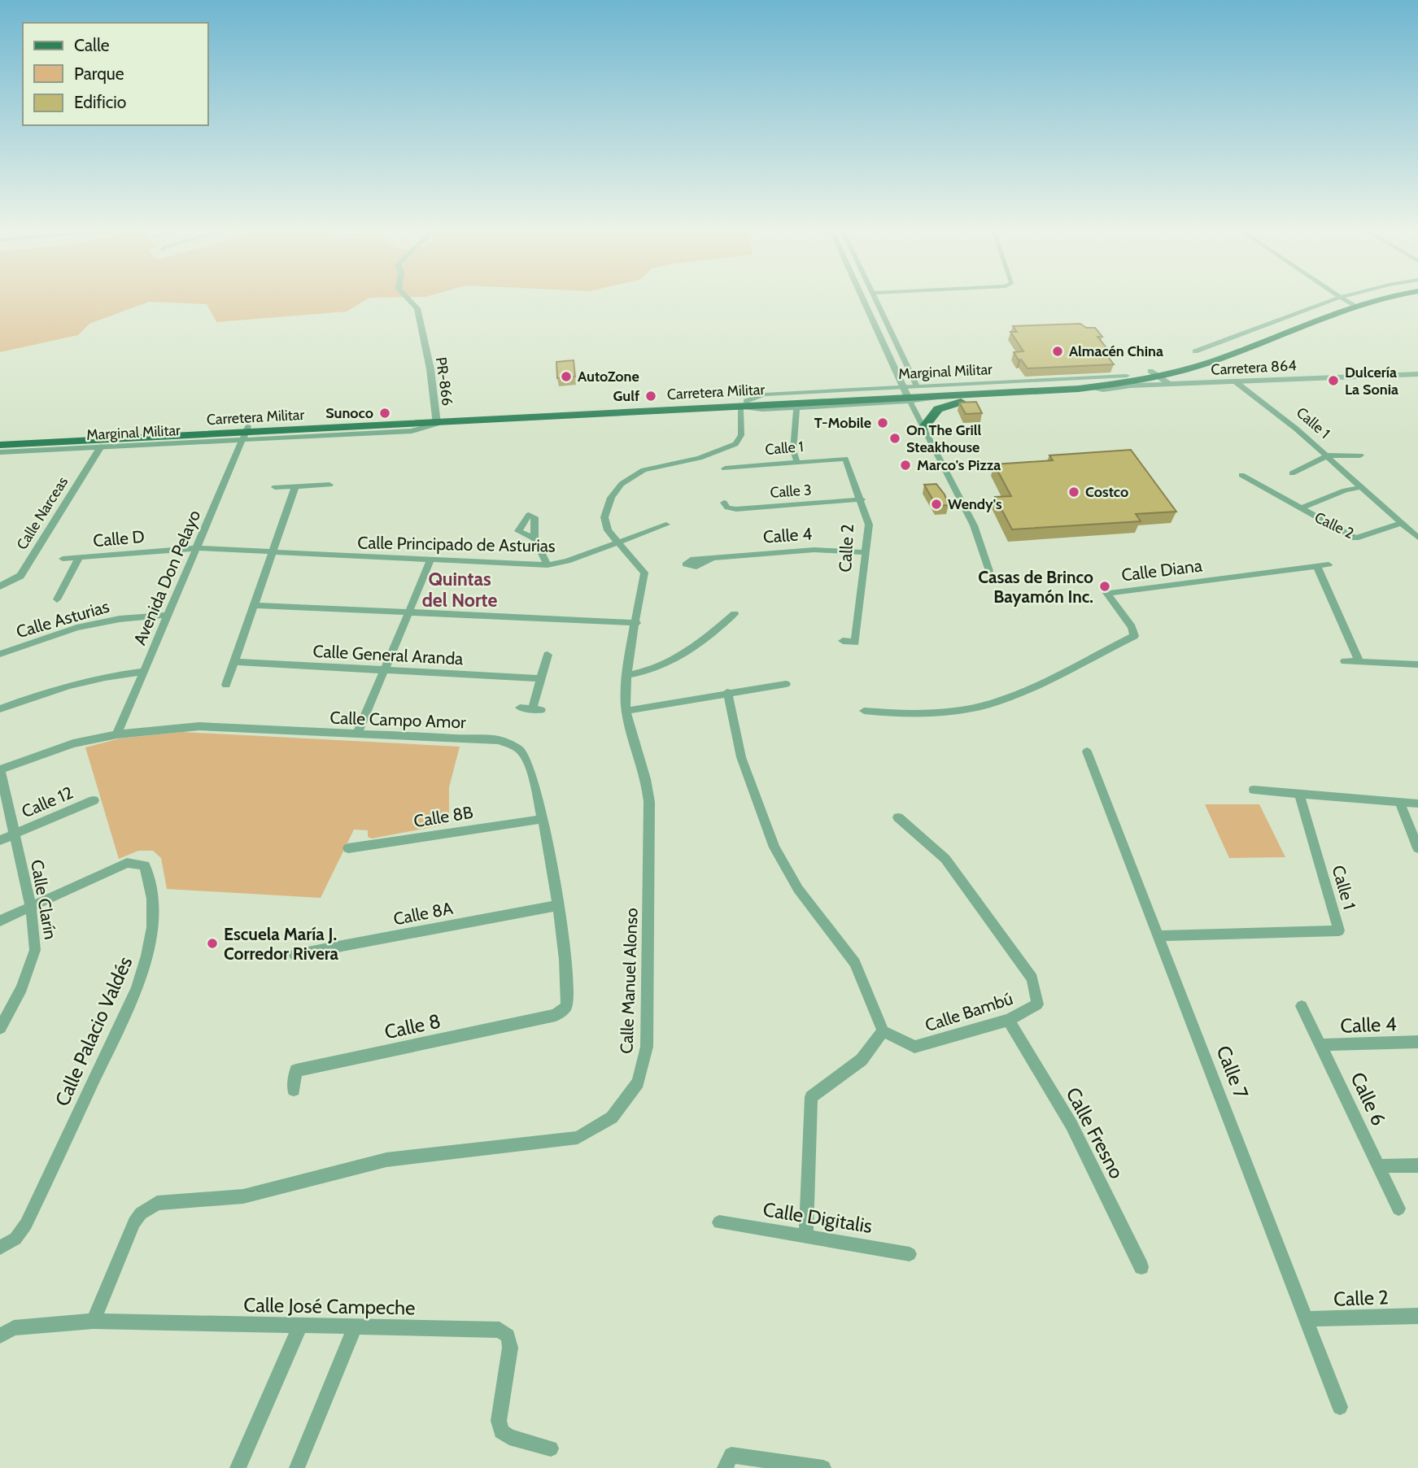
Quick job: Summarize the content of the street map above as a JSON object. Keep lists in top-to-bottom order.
{
  "streets": {
    "main road": ["Carretera Militar"],
    "street": [
      "Carretera 864",
      "Marginal Militar",
      "PR-866",
      "Calle 1",
      "Calle 3",
      "Calle Narceas",
      "Calle 2",
      "Calle 4",
      "Calle D",
      "Calle Principado de Asturias",
      "Calle Diana",
      "Avenida Don Pelayo",
      "Calle Asturias",
      "Calle General Aranda",
      "Calle Campo Amor",
      "Calle 12",
      "Calle 8B",
      "Calle Clarín",
      "Calle 8A",
      "Calle Manuel Alonso",
      "Calle Bambú",
      "Calle 8",
      "Calle Palacio Valdés",
      "Calle 7",
      "Calle 6",
      "Calle Fresno",
      "Calle Digitalis",
      "Calle José Campeche"
    ]
  },
  "crossings": [
    ["Carretera 864", "Carretera Militar"],
    ["Carretera 864", "Calle 1"],
    ["Marginal Militar", "Carretera Militar"],
    ["Marginal Militar", "Calle Narceas"],
    ["Marginal Militar", "Avenida Don Pelayo"],
    ["Marginal Militar", "Calle Manuel Alonso"],
    ["PR-866", "Carretera Militar"],
    ["Carretera Militar", "Calle Narceas"],
    ["Carretera Militar", "Avenida Don Pelayo"],
    ["Carretera Militar", "Calle Manuel Alonso"],
    ["Calle 1", "Calle 2"],
    ["Calle 1", "Calle 7"],
    ["Calle 3", "Calle 2"],
    ["Calle 2", "Calle 4"],
    ["Calle 2", "Calle 7"],
    ["Calle 4", "Calle 6"],
    ["Calle D", "Calle Principado de Asturias"],
    ["Calle D", "Avenida Don Pelayo"],
    ["Calle Principado de Asturias", "Calle Manuel Alonso"],
    ["Avenida Don Pelayo", "Calle Asturias"],
    ["Avenida Don Pelayo", "Calle Campo Amor"],
    ["Calle Campo Amor", "Calle 8B"],
    ["Calle Campo Amor", "Calle Clarín"],
    ["Calle Campo Amor", "Calle 8A"],
    ["Calle Campo Amor", "Calle 8"],
    ["Calle 12", "Calle Clarín"],
    ["Calle Clarín", "Calle Palacio Valdés"],
    ["Calle Manuel Alonso", "Calle José Campeche"],
    ["Calle Bambú", "Calle Fresno"]
  ],
  "districts": ["Quintas del Norte"],
  "places": [
    "Almacén China",
    "AutoZone",
    "Dulcería La Sonia",
    "Gulf",
    "Sunoco",
    "T-Mobile",
    "On The Grill Steakhouse",
    "Marco's Pizza",
    "Costco",
    "Wendy's",
    "Casas de Brinco Bayamón Inc.",
    "Escuela María J. Corredor Rivera"
  ],
  "legend": ["Calle", "Parque", "Edificio"]
}
